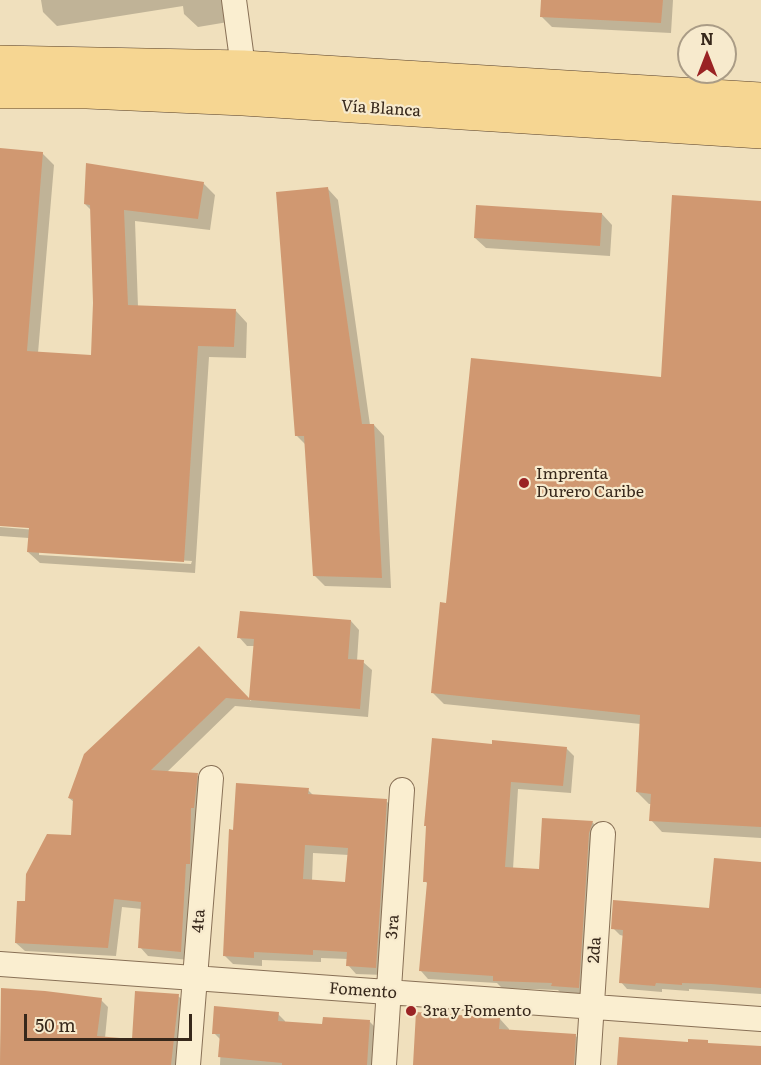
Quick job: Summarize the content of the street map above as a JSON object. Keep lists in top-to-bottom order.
{
  "streets": {
    "main road": ["Vía Blanca"],
    "street": [
      "4ta",
      "3ra",
      "2da",
      "Fomento"
    ]
  },
  "crossings": [
    ["4ta", "Fomento"],
    ["3ra", "Fomento"],
    ["2da", "Fomento"]
  ],
  "places": ["Imprenta Durero Caribe", "3ra y Fomento"],
  "scale_bar": "50 m",
  "north": "top"
}
